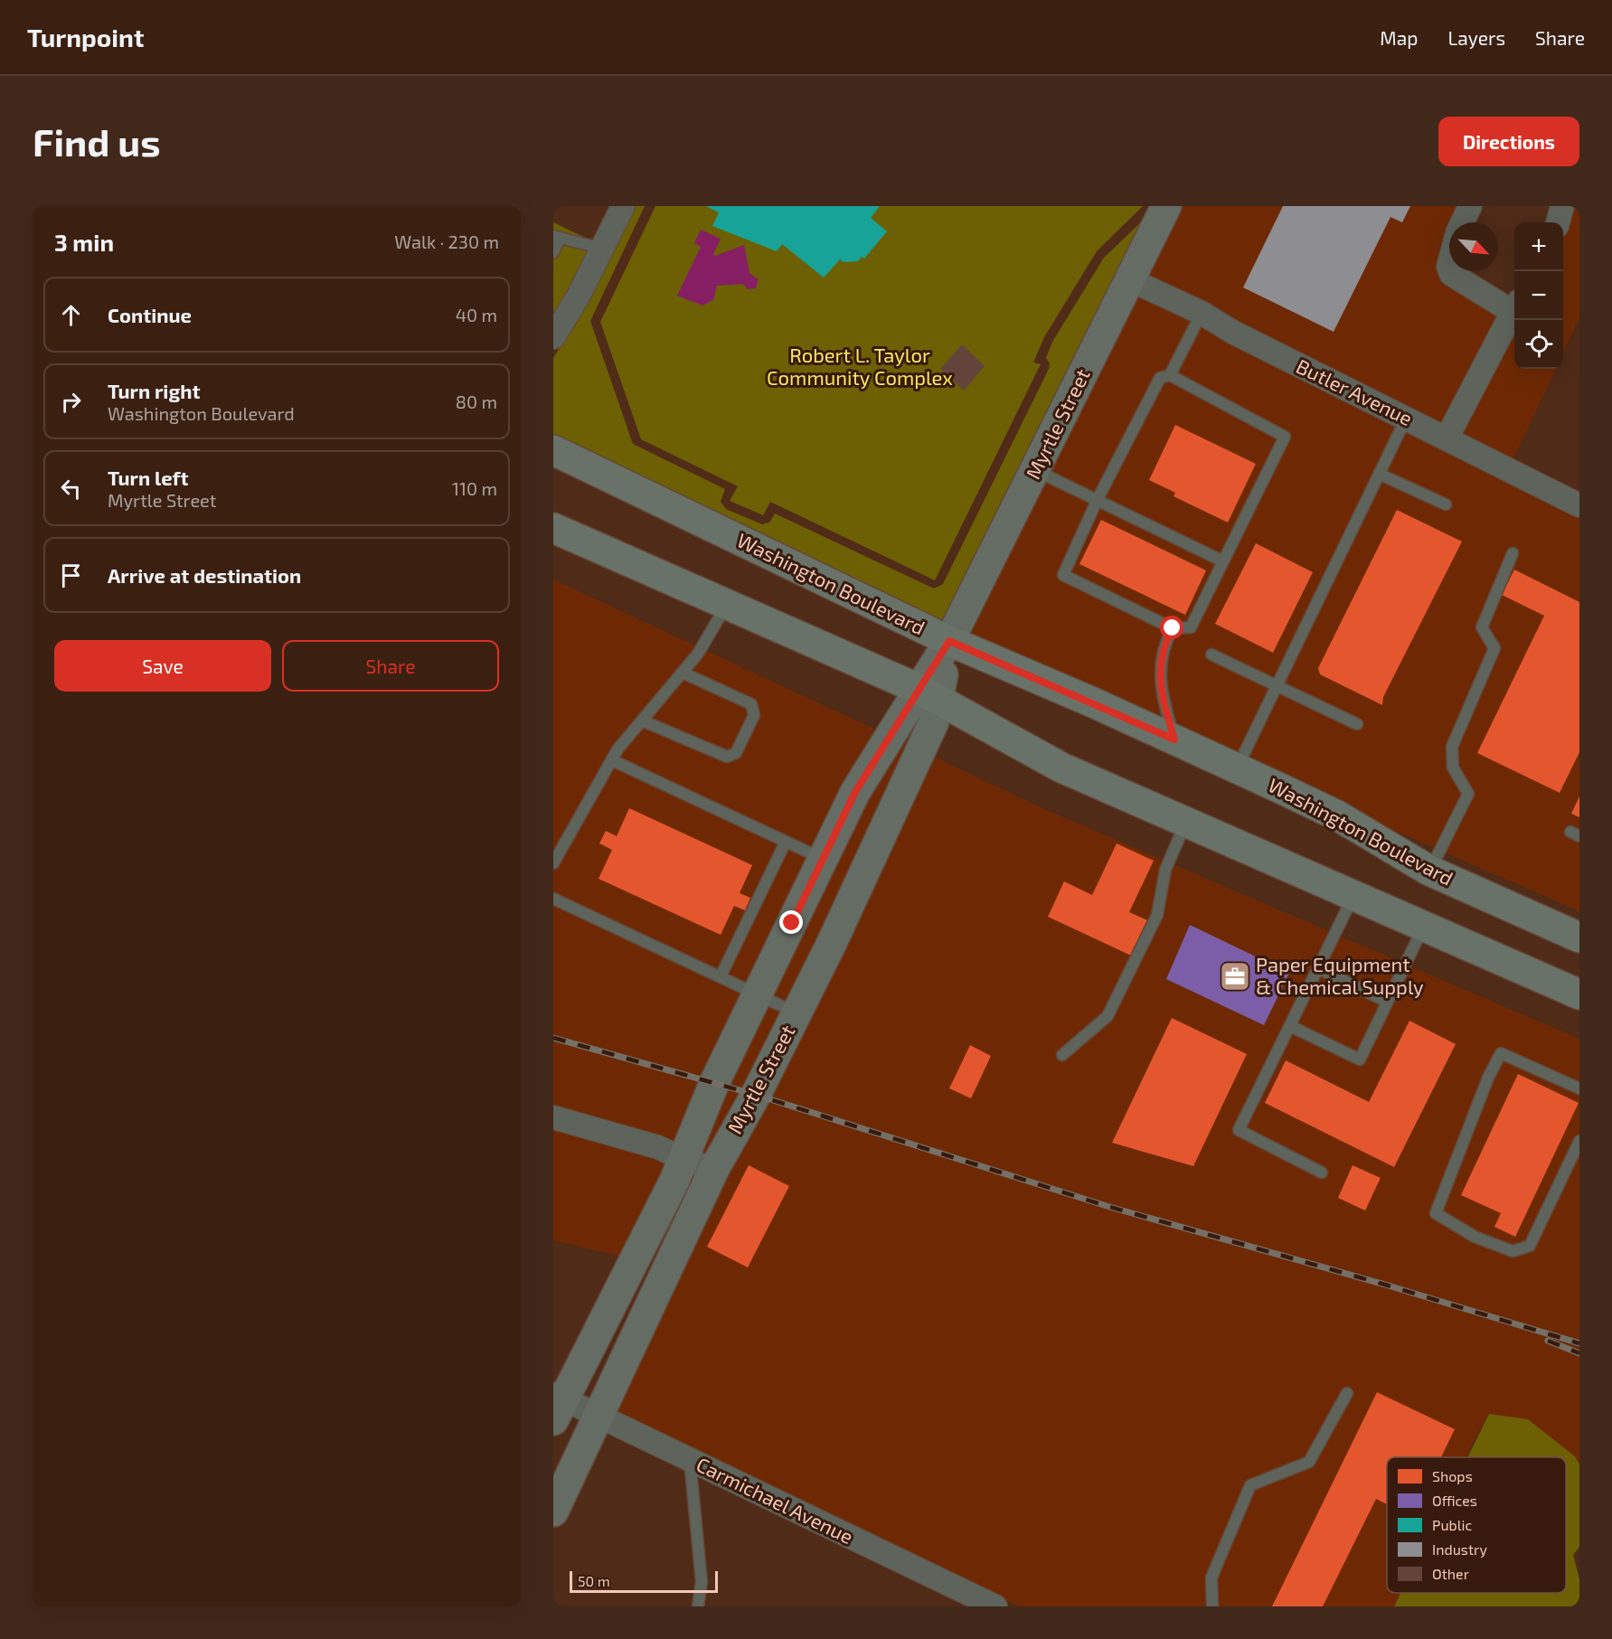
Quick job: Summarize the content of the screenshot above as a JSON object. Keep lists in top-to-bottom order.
{
  "streets": {
    "main road": ["Washington Boulevard"],
    "street": ["Butler Avenue", "Myrtle Street", "Carmichael Avenue"]
  },
  "crossings": [
    ["Butler Avenue", "Myrtle Street"],
    ["Myrtle Street", "Washington Boulevard"],
    ["Myrtle Street", "Carmichael Avenue"]
  ],
  "parks": ["Robert L. Taylor Community Complex"],
  "places": {
    "office": ["Paper Equipment & Chemical Supply"]
  },
  "legend": [
    "Shops",
    "Offices",
    "Public",
    "Industry",
    "Other"
  ],
  "scale_bar": "50 m",
  "north": "bottom right",
  "page": {
    "header": "Turnpoint",
    "nav": ["Map", "Layers", "Share"],
    "buttons": [
      "Directions",
      ["Save", "Share"]
    ],
    "title": "Find us",
    "heading": ["3 min", "Walk · 230 m"],
    "map_buttons": ["+", "−"],
    "list": [
      ["Continue", "40 m"],
      ["Turn right", "Washington Boulevard", "80 m"],
      ["Turn left", "Myrtle Street", "110 m"],
      "Arrive at destination"
    ],
    "scale": "50 m"
  }
}
